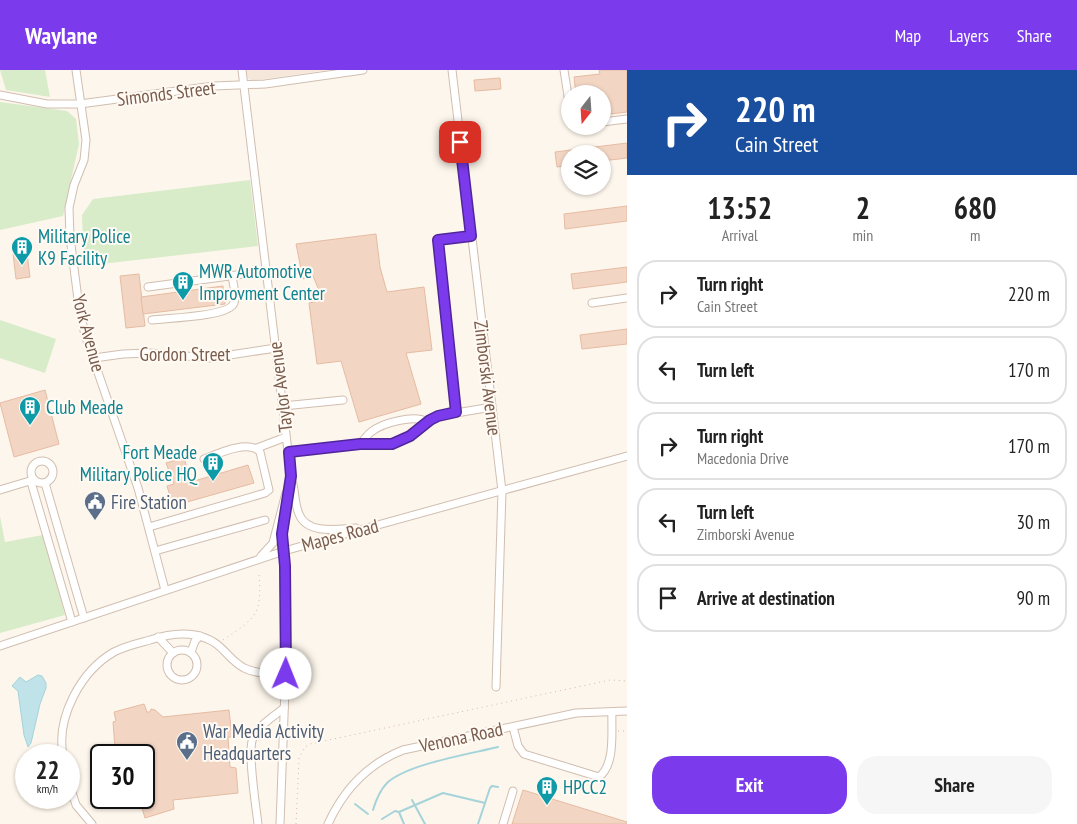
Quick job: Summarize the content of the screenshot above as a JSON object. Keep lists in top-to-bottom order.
{
  "streets": {
    "street": [
      "Simonds Street",
      "York Avenue",
      "Gordon Street",
      "Zimborski Avenue",
      "Taylor Avenue",
      "Mapes Road",
      "Venona Road"
    ]
  },
  "crossings": [
    ["Simonds Street", "York Avenue"],
    ["Simonds Street", "Taylor Avenue"],
    ["York Avenue", "Gordon Street"],
    ["York Avenue", "Mapes Road"],
    ["Gordon Street", "Taylor Avenue"],
    ["Zimborski Avenue", "Mapes Road"],
    ["Taylor Avenue", "Mapes Road"]
  ],
  "places": {
    "building": [
      "Military Police K9 Facility",
      "MWR Automotive Improvment Center",
      "Club Meade",
      "Fort Meade Military Police HQ",
      "HPCC2"
    ],
    "public building": ["Fire Station", "War Media Activity Headquarters"]
  },
  "north": "bottom",
  "page": {
    "header": "Waylane",
    "nav": ["Map", "Layers", "Share"],
    "turn": ["220 m", "Cain Street"],
    "eta": [
      "13:52",
      "Arrival",
      "2",
      "min",
      "680",
      "m"
    ],
    "list": [
      {
        "name": "Turn right",
        "note": "Cain Street",
        "value": "220 m"
      },
      {
        "name": "Turn left",
        "value": "170 m"
      },
      {
        "name": "Turn right",
        "note": "Macedonia Drive",
        "value": "170 m"
      },
      {
        "name": "Turn left",
        "note": "Zimborski Avenue",
        "value": "30 m"
      },
      {
        "name": "Arrive at destination",
        "value": "90 m"
      }
    ],
    "speed": "22 km/h",
    "limit": "30",
    "buttons": ["Exit", "Share"]
  }
}
